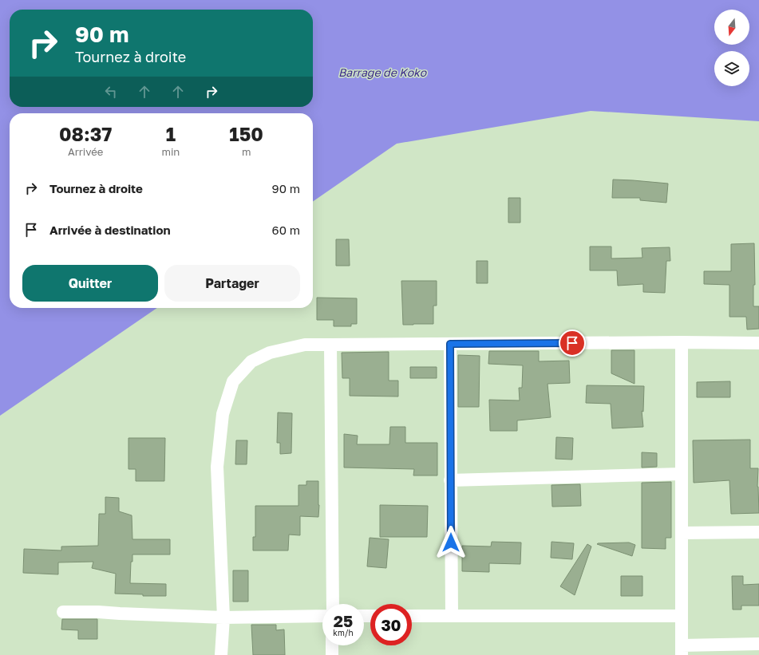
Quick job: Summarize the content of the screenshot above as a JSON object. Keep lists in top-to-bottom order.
{
  "water": ["Barrage de Koko"],
  "north": "bottom",
  "page": {
    "turn": ["90 m", "Tournez à droite"],
    "eta": [
      "08:37",
      "Arrivée",
      "1",
      "min",
      "150",
      "m"
    ],
    "list": [
      {
        "name": "Tournez à droite",
        "value": "90 m"
      },
      {
        "name": "Arrivée à destination",
        "value": "60 m"
      }
    ],
    "buttons": ["Quitter", "Partager"],
    "speed": "25 km/h",
    "limit": "30"
  }
}
